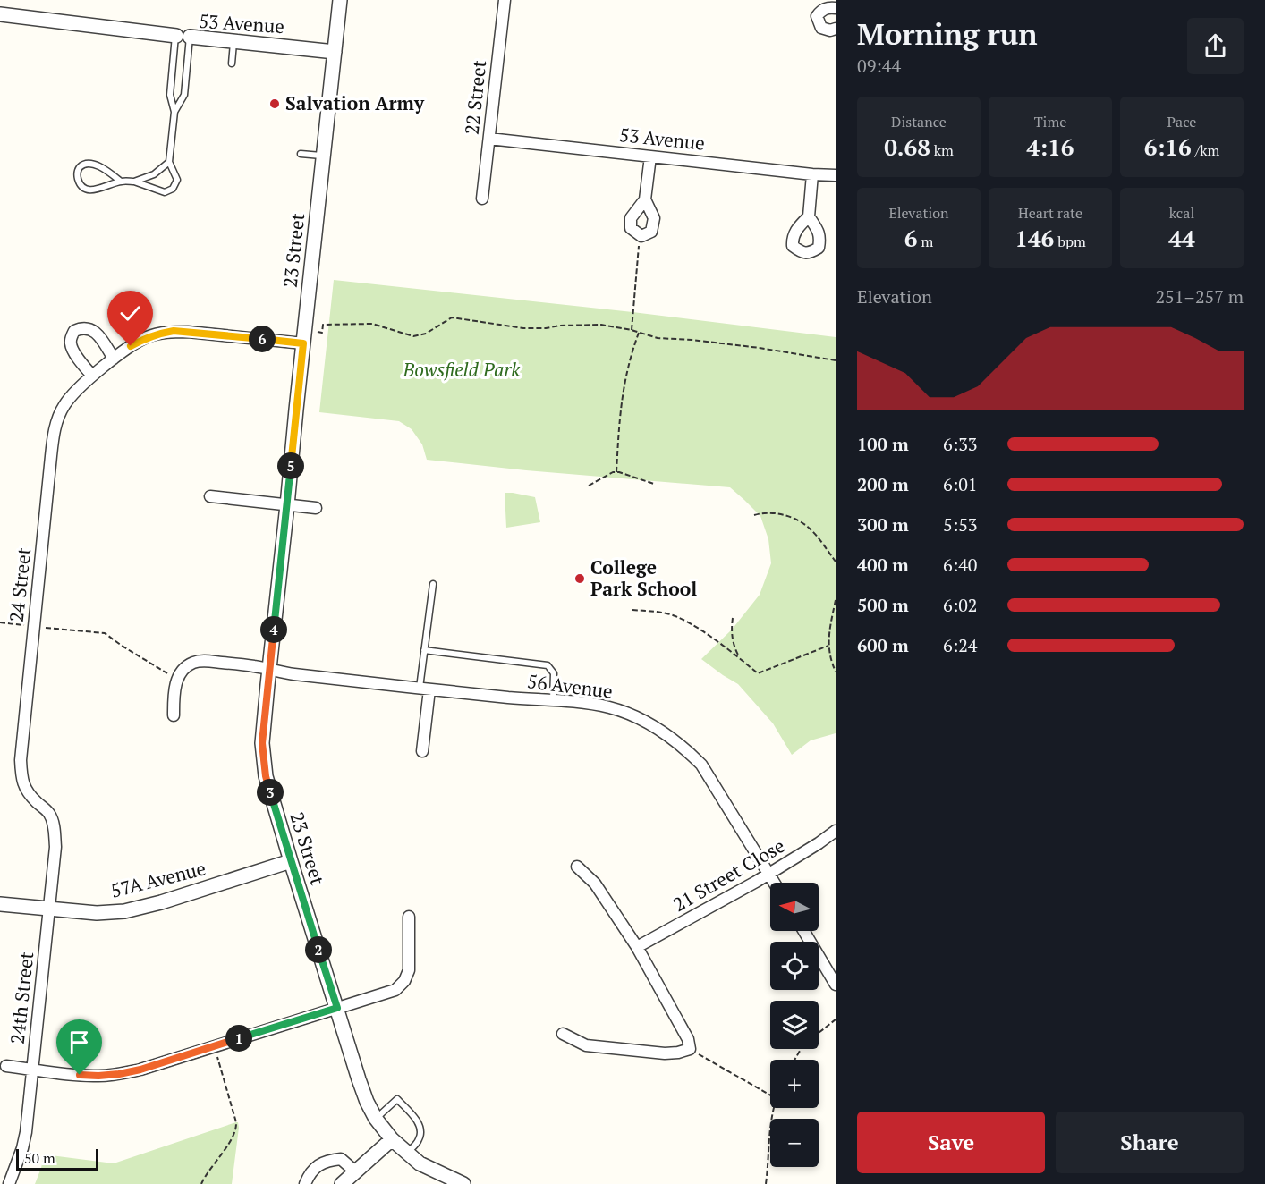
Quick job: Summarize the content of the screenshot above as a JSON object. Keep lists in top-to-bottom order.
{
  "streets": {
    "street": [
      "53 Avenue",
      "22 Street",
      "23 Street",
      "24 Street",
      "56 Avenue",
      "21 Street Close",
      "57A Avenue",
      "24th Street"
    ]
  },
  "crossings": [
    ["53 Avenue", "22 Street"],
    ["53 Avenue", "23 Street"],
    ["23 Street", "56 Avenue"],
    ["23 Street", "57A Avenue"],
    ["24 Street", "57A Avenue"],
    ["24 Street", "24th Street"],
    ["56 Avenue", "21 Street Close"],
    ["57A Avenue", "24th Street"]
  ],
  "parks": ["Bowsfield Park"],
  "places": ["Salvation Army", "College Park School"],
  "scale_bar": "50 m",
  "north": "left",
  "page": {
    "heading": ["Morning run", "09:44"],
    "stats": [
      ["Distance", "0.68 km"],
      ["Time", "4:16"],
      ["Pace", "6:16 /km"],
      ["Elevation", "6 m"],
      ["Heart rate", "146 bpm"],
      ["kcal", "44"]
    ],
    "chart": ["Elevation", "251–257 m"],
    "pins": [
      "6",
      "5",
      "4",
      "3",
      "2",
      "1"
    ],
    "list": [
      {
        "name": "100 m",
        "note": "6:33"
      },
      {
        "name": "200 m",
        "note": "6:01"
      },
      {
        "name": "300 m",
        "note": "5:53"
      },
      {
        "name": "400 m",
        "note": "6:40"
      },
      {
        "name": "500 m",
        "note": "6:02"
      },
      {
        "name": "600 m",
        "note": "6:24"
      }
    ],
    "map_buttons": ["+", "−"],
    "buttons": ["Save", "Share"],
    "scale": "50 m"
  }
}
